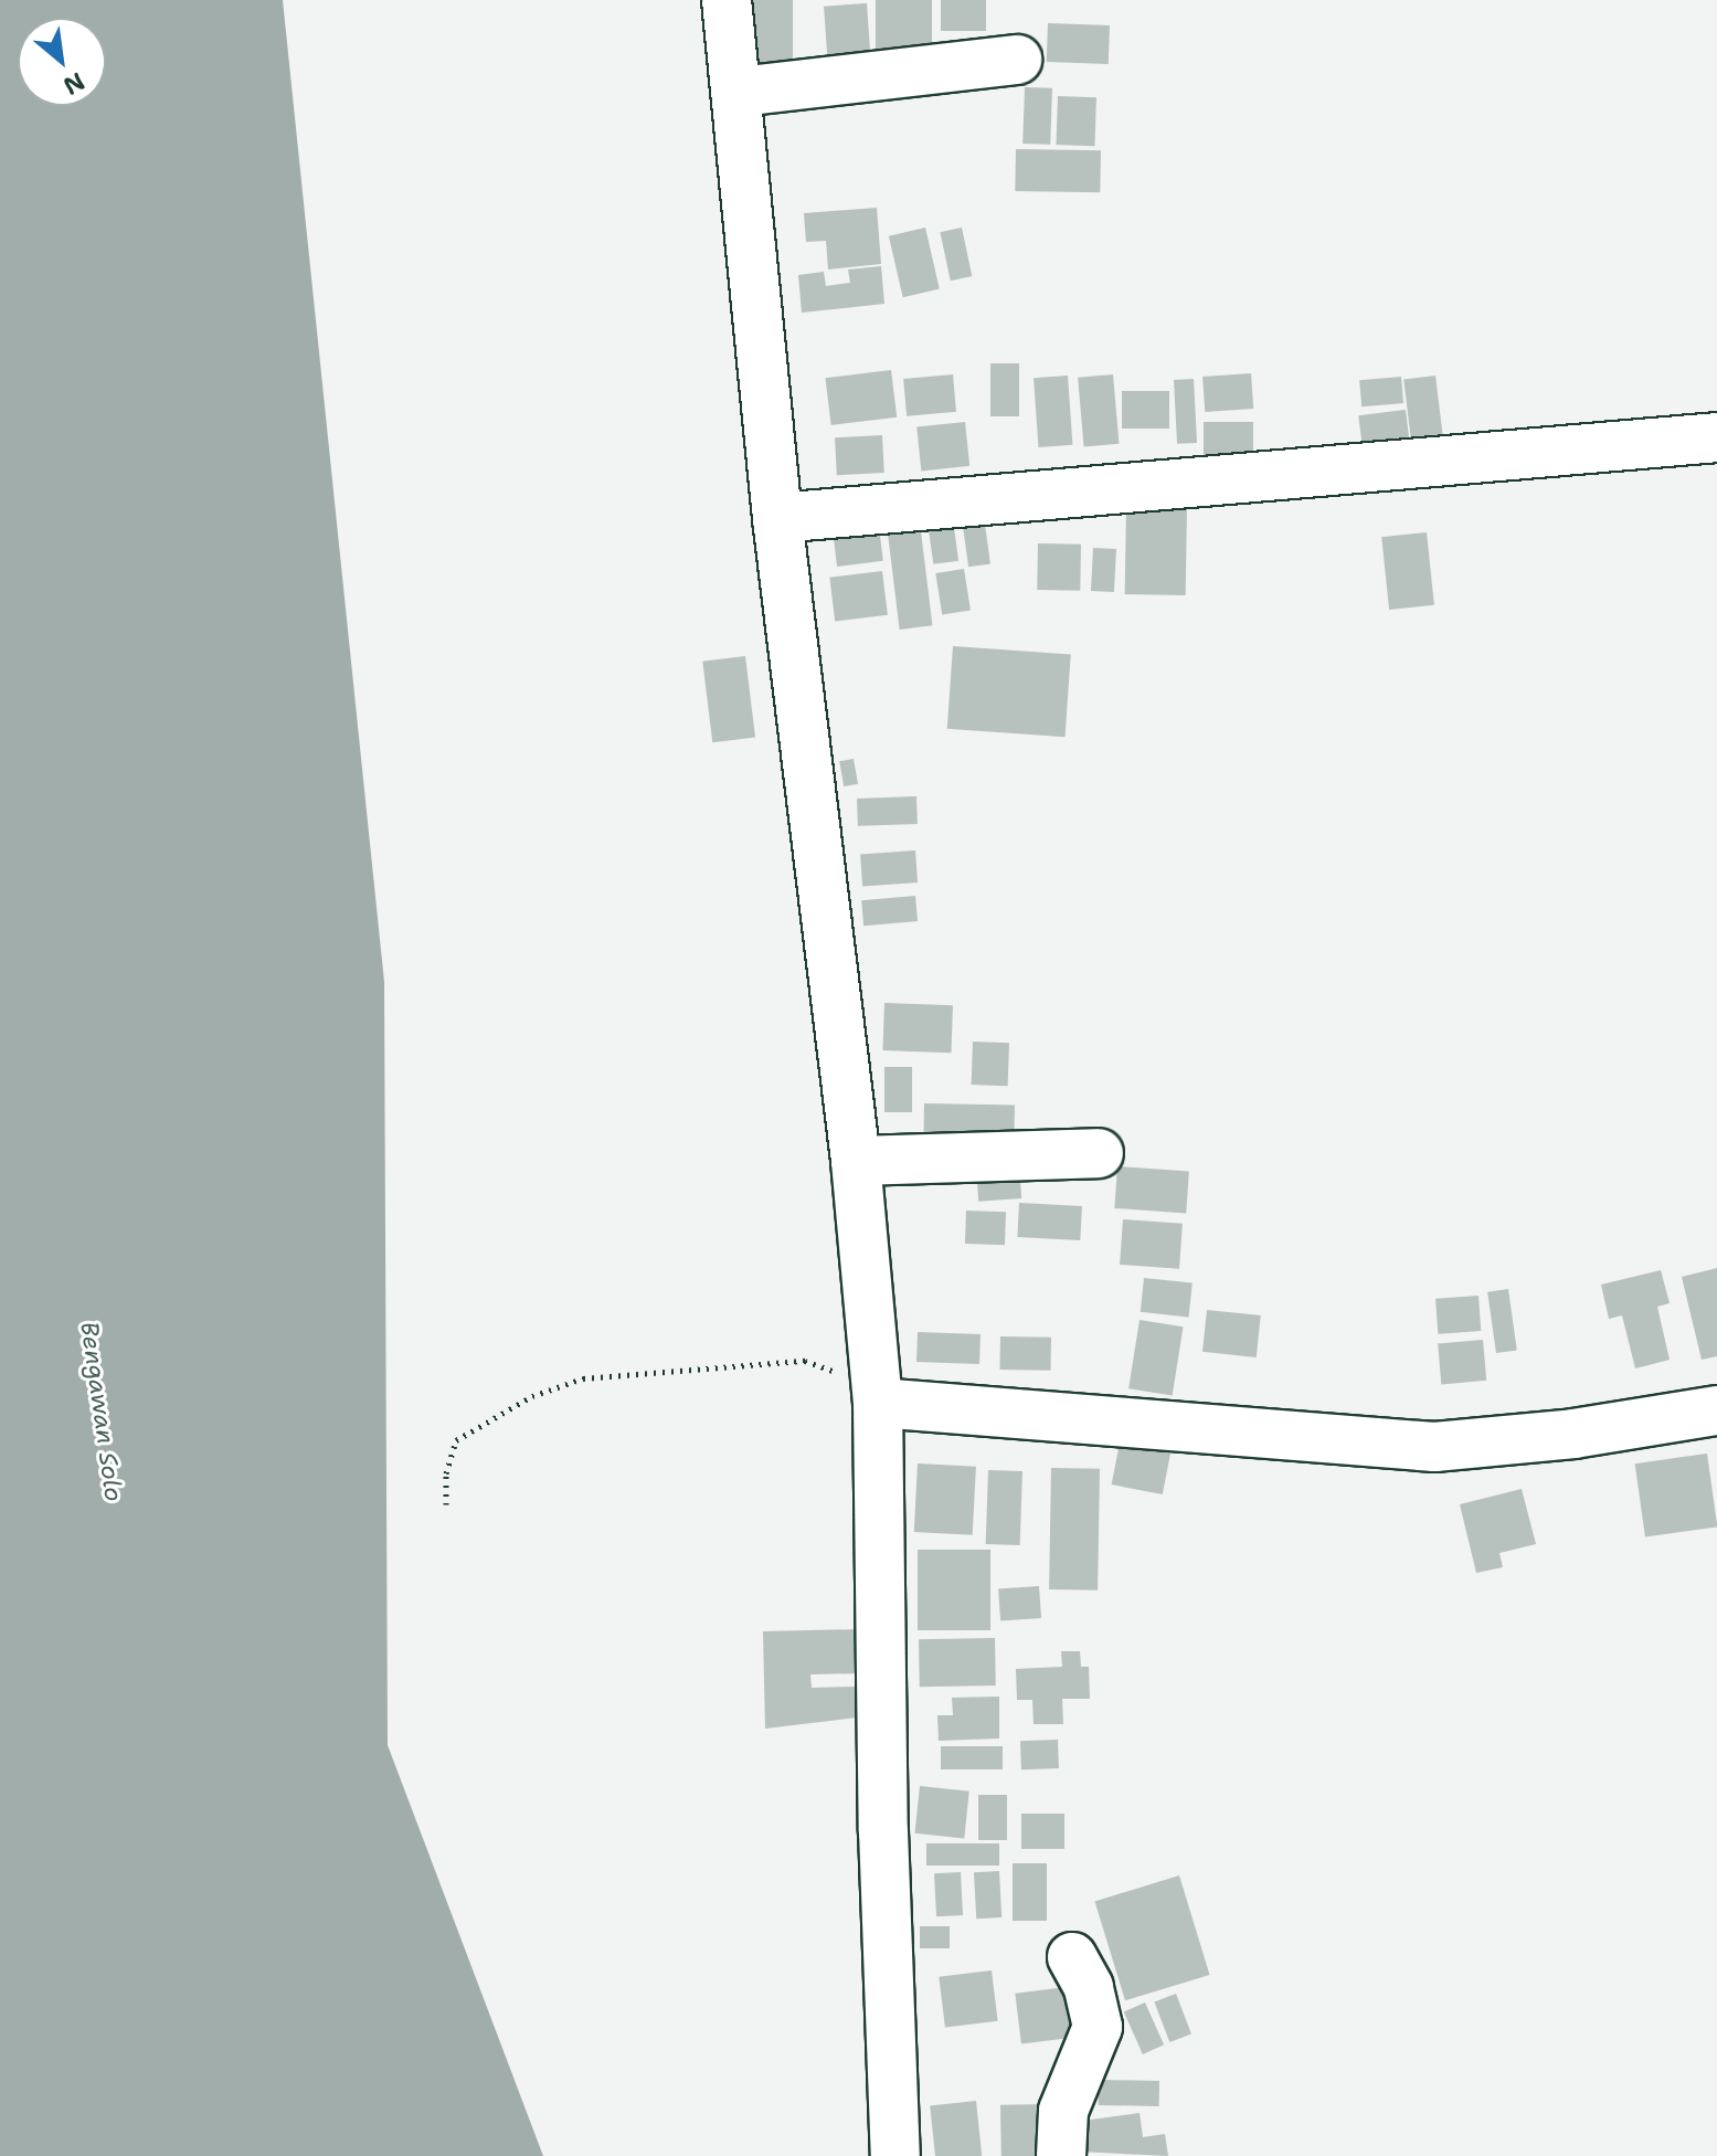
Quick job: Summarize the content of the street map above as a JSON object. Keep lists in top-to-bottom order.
{
  "water": ["Bengawan Solo"],
  "north": "bottom right"
}
